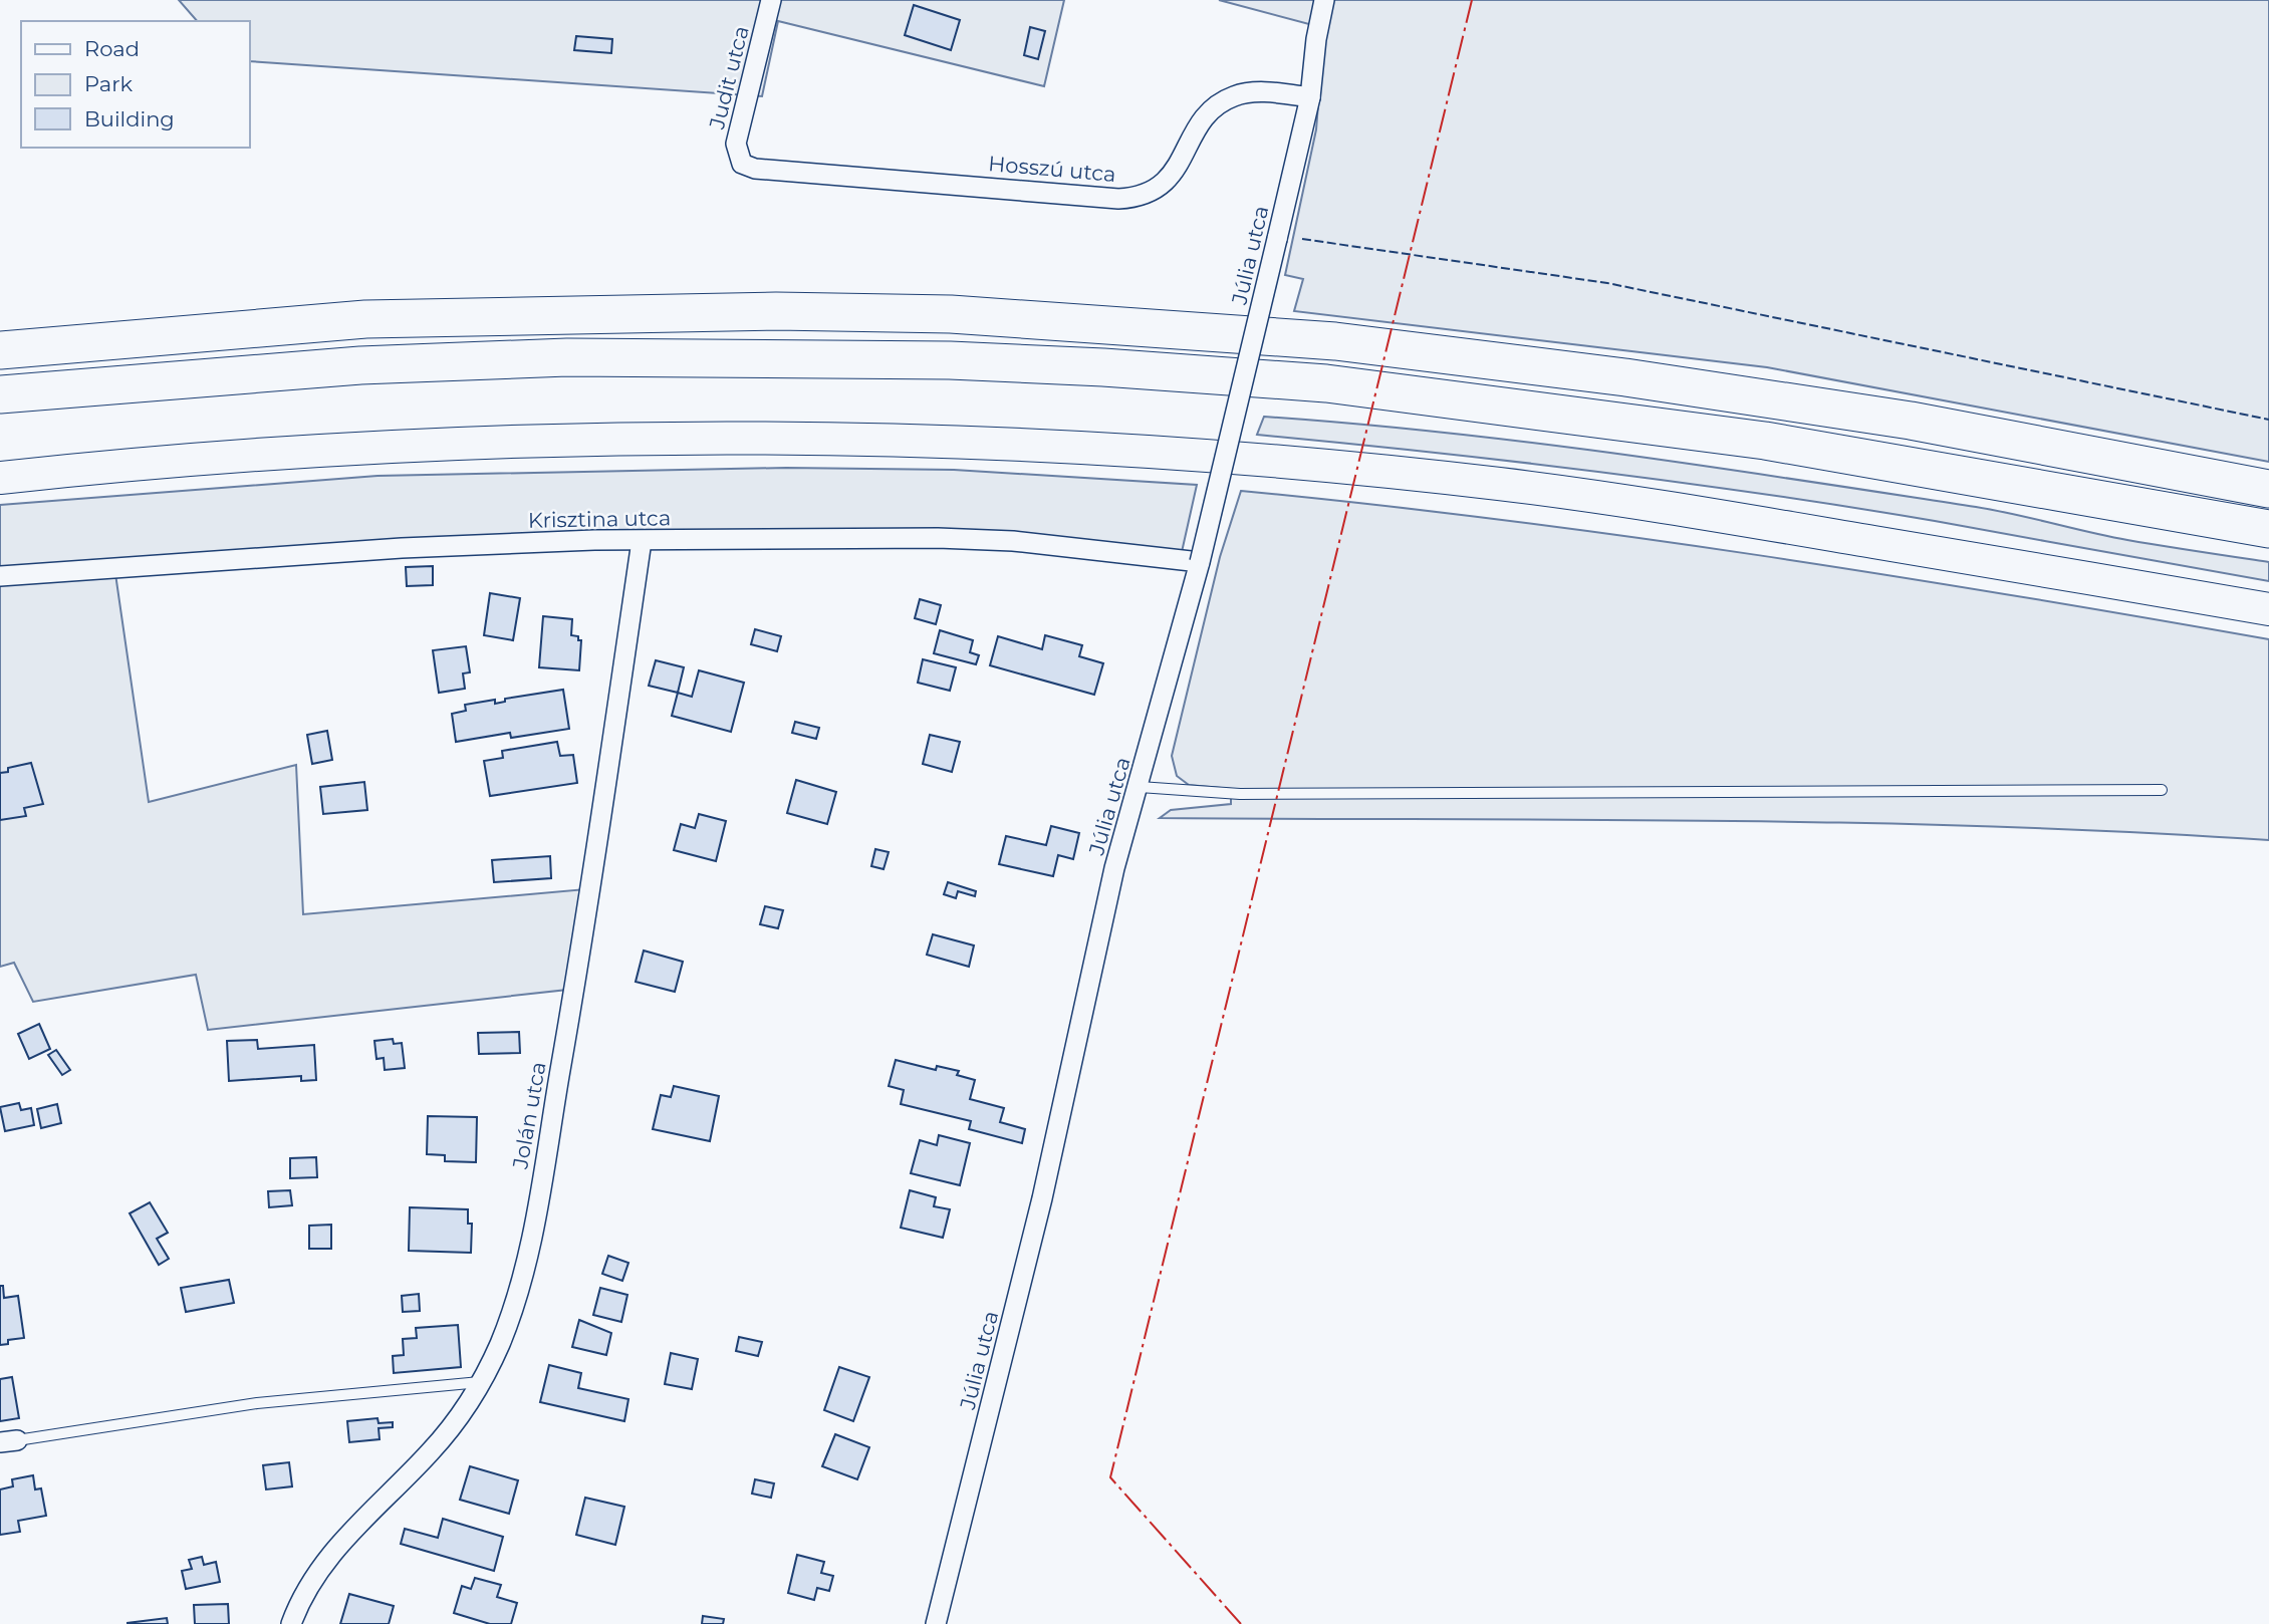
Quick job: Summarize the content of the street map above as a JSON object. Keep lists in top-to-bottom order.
{
  "streets": {
    "street": [
      "Judit utca",
      "Hosszú utca",
      "Júlia utca",
      "Krisztina utca",
      "Jolán utca"
    ]
  },
  "crossings": [
    ["Judit utca", "Hosszú utca"],
    ["Hosszú utca", "Júlia utca"],
    ["Júlia utca", "Krisztina utca"],
    ["Krisztina utca", "Jolán utca"]
  ],
  "legend": ["Road", "Park", "Building"]
}
